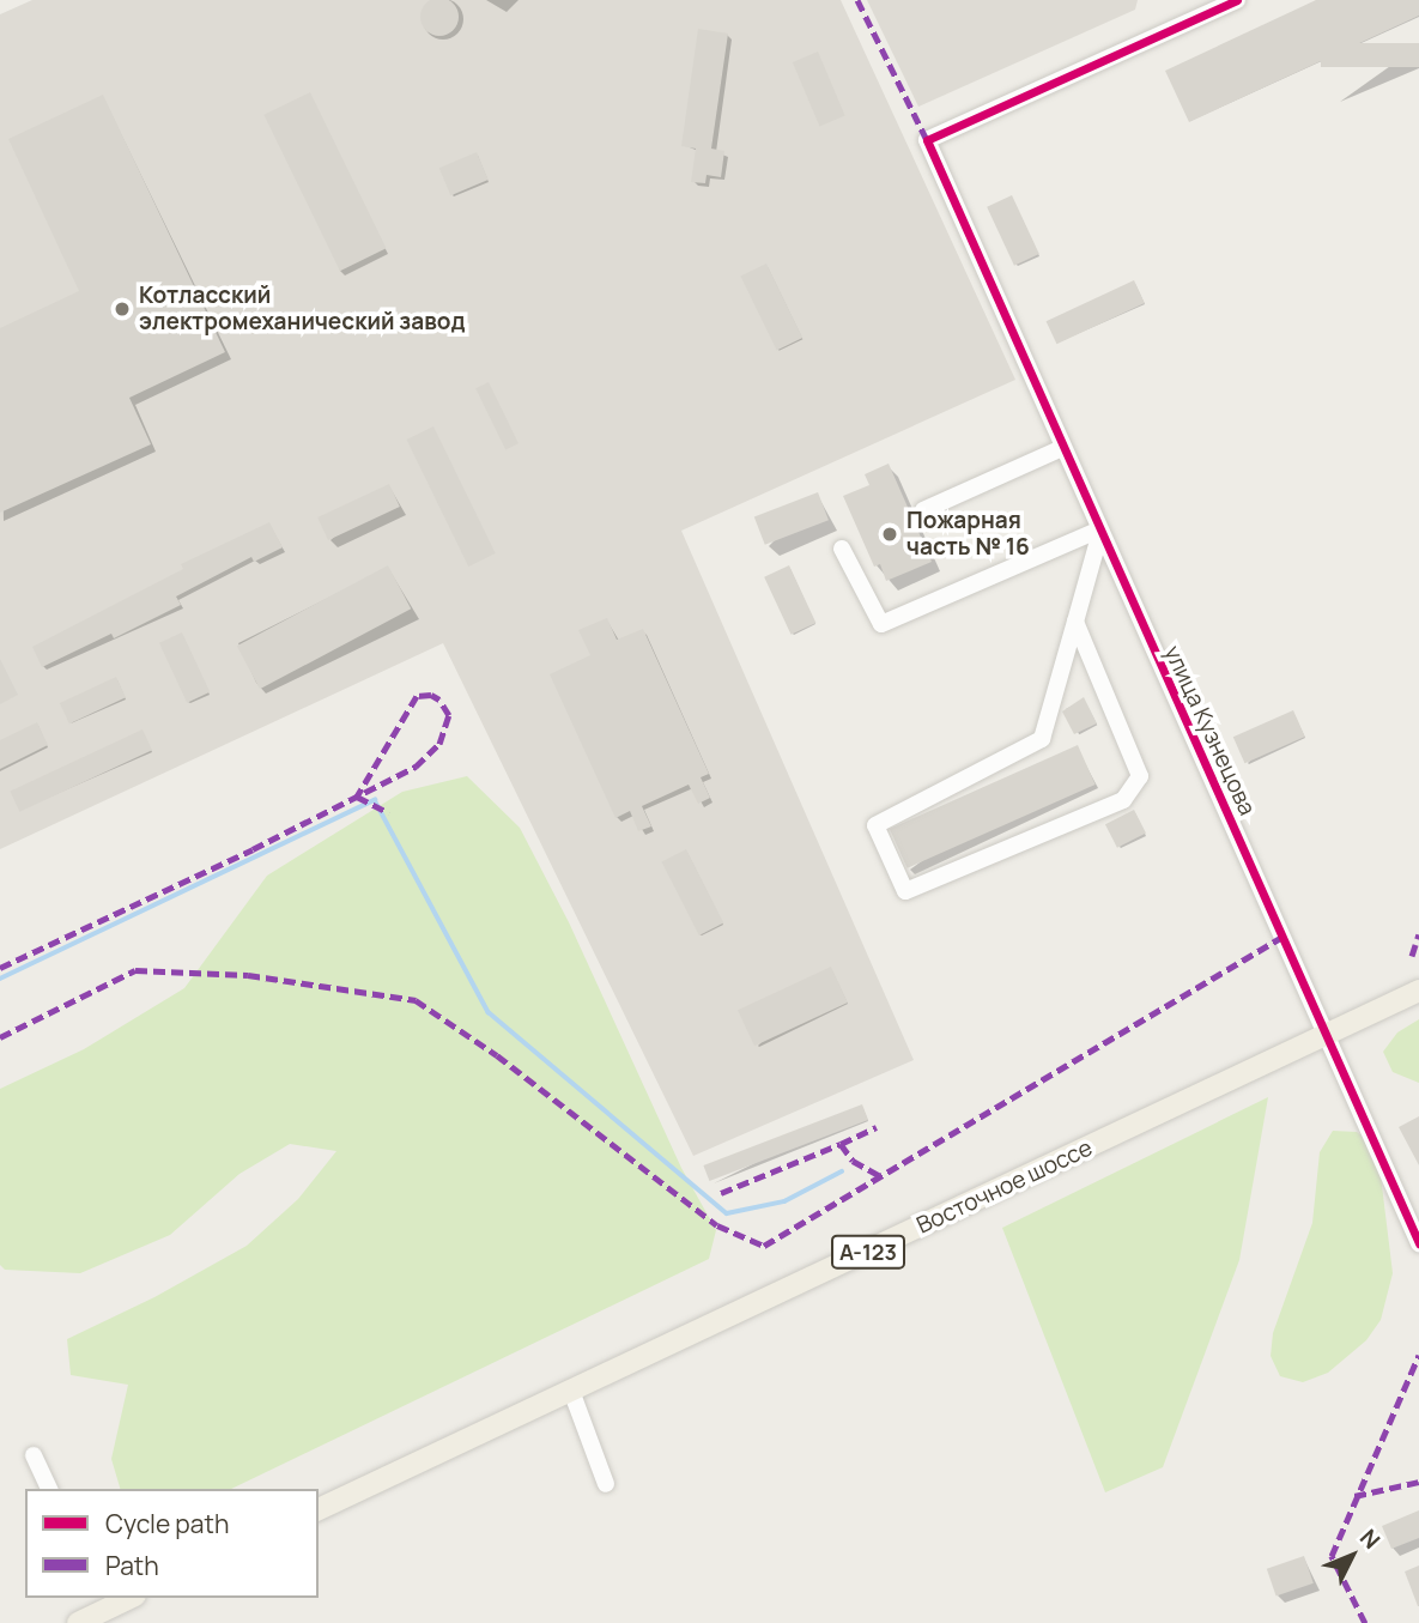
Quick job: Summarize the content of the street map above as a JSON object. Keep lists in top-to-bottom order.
{
  "streets": {
    "main road": ["Восточное шоссе", "А-123"],
    "street": ["улица Кузнецова"]
  },
  "crossings": [
    ["улица Кузнецова", "Восточное шоссе"]
  ],
  "places": ["Котласский электромеханический завод", "Пожарная часть № 16"],
  "legend": ["Cycle path", "Path"],
  "north": "top right"
}
